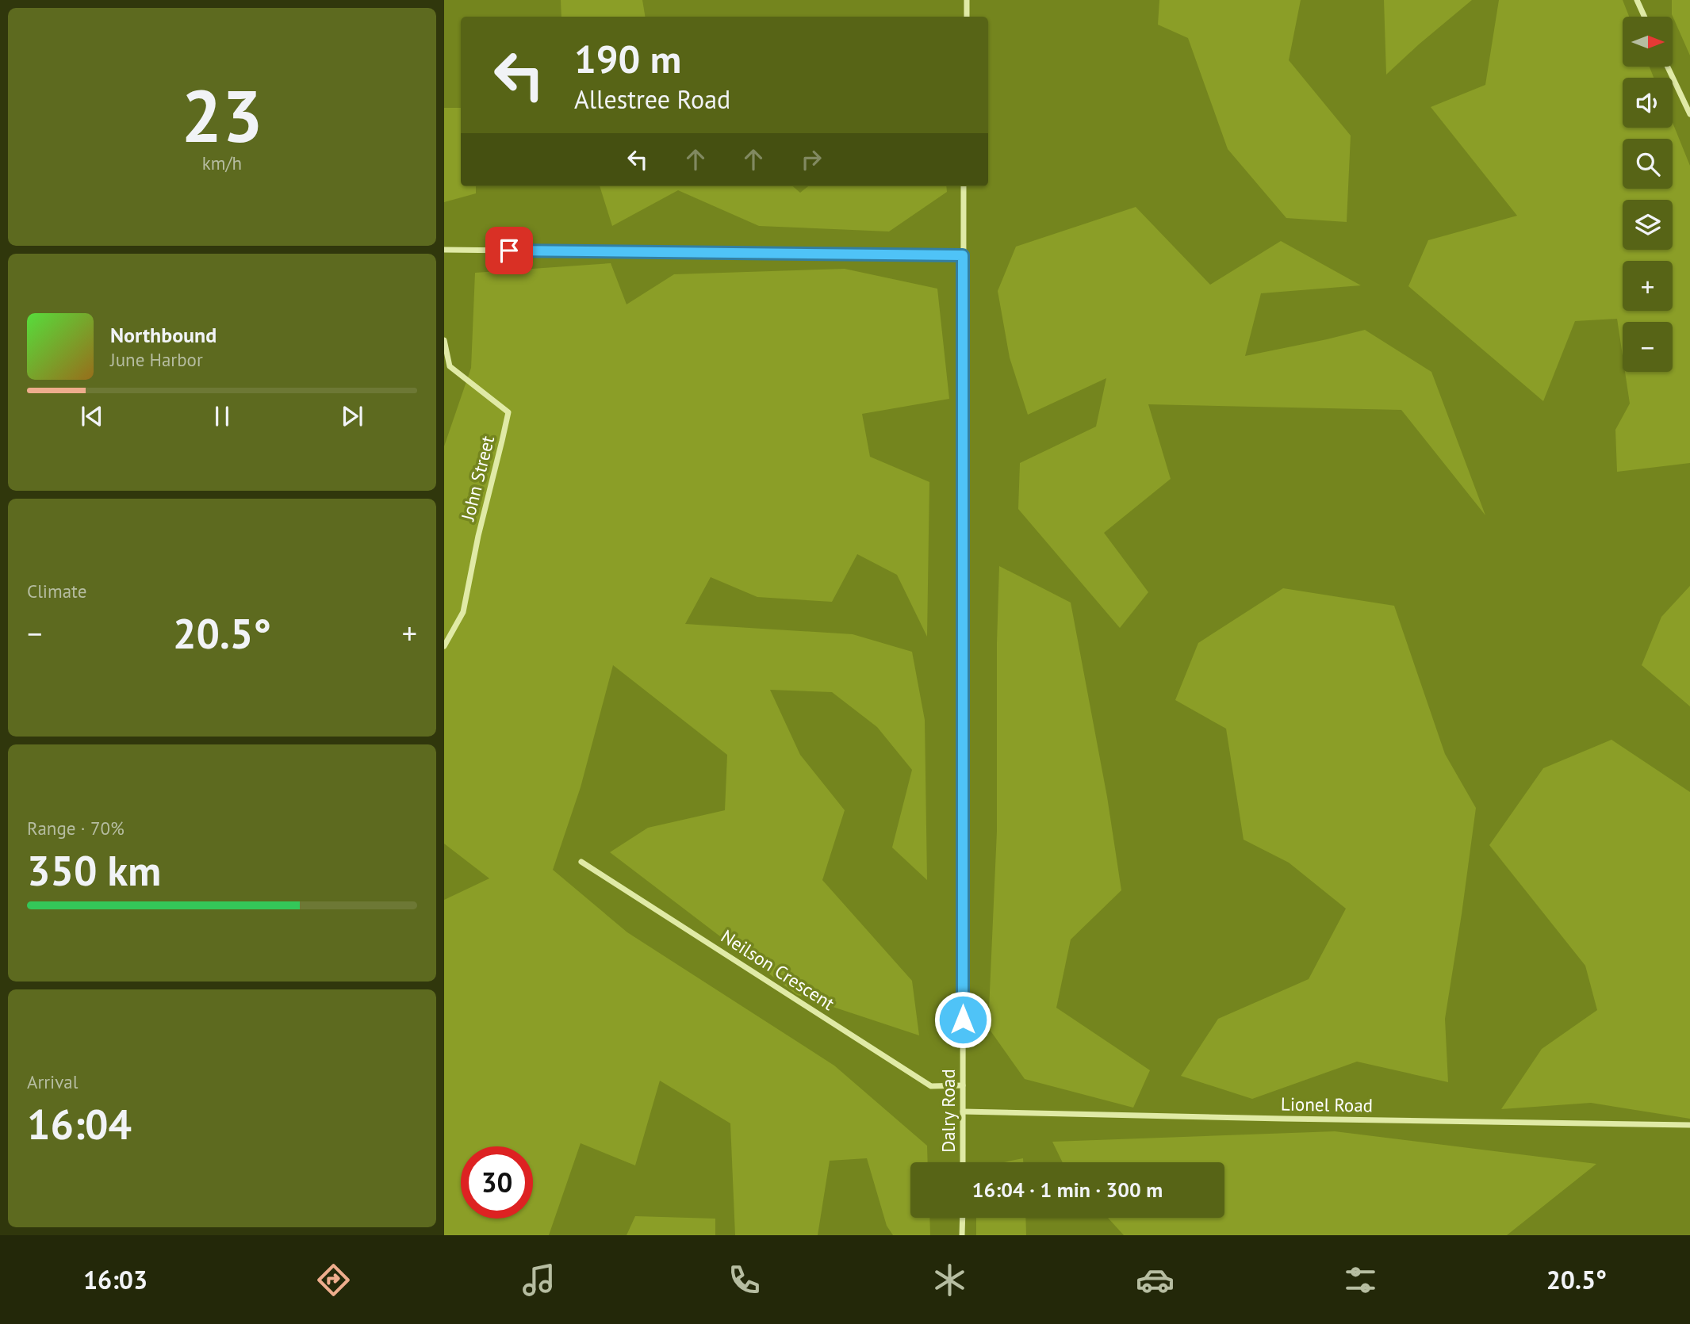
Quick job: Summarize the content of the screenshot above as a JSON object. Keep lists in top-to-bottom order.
{
  "streets": {
    "street": [
      "John Street",
      "Neilson Crescent",
      "Lionel Road",
      "Dalry Road"
    ]
  },
  "crossings": [
    ["Neilson Crescent", "Dalry Road"],
    ["Lionel Road", "Dalry Road"]
  ],
  "north": "right",
  "page": {
    "tile": [
      ["23", "km/h"],
      "Climate",
      ["Range · 70%", "350 km"],
      ["Arrival", "16:04"]
    ],
    "map_buttons": ["+", "−"],
    "turn": ["190 m", "Allestree Road"],
    "song": ["Northbound", "June Harbor"],
    "heat": ["−", "20.5°", "+"],
    "limit": "30",
    "trip": "16:04 · 1 min · 300 m",
    "tabs": ["16:03", "20.5°"]
  }
}
